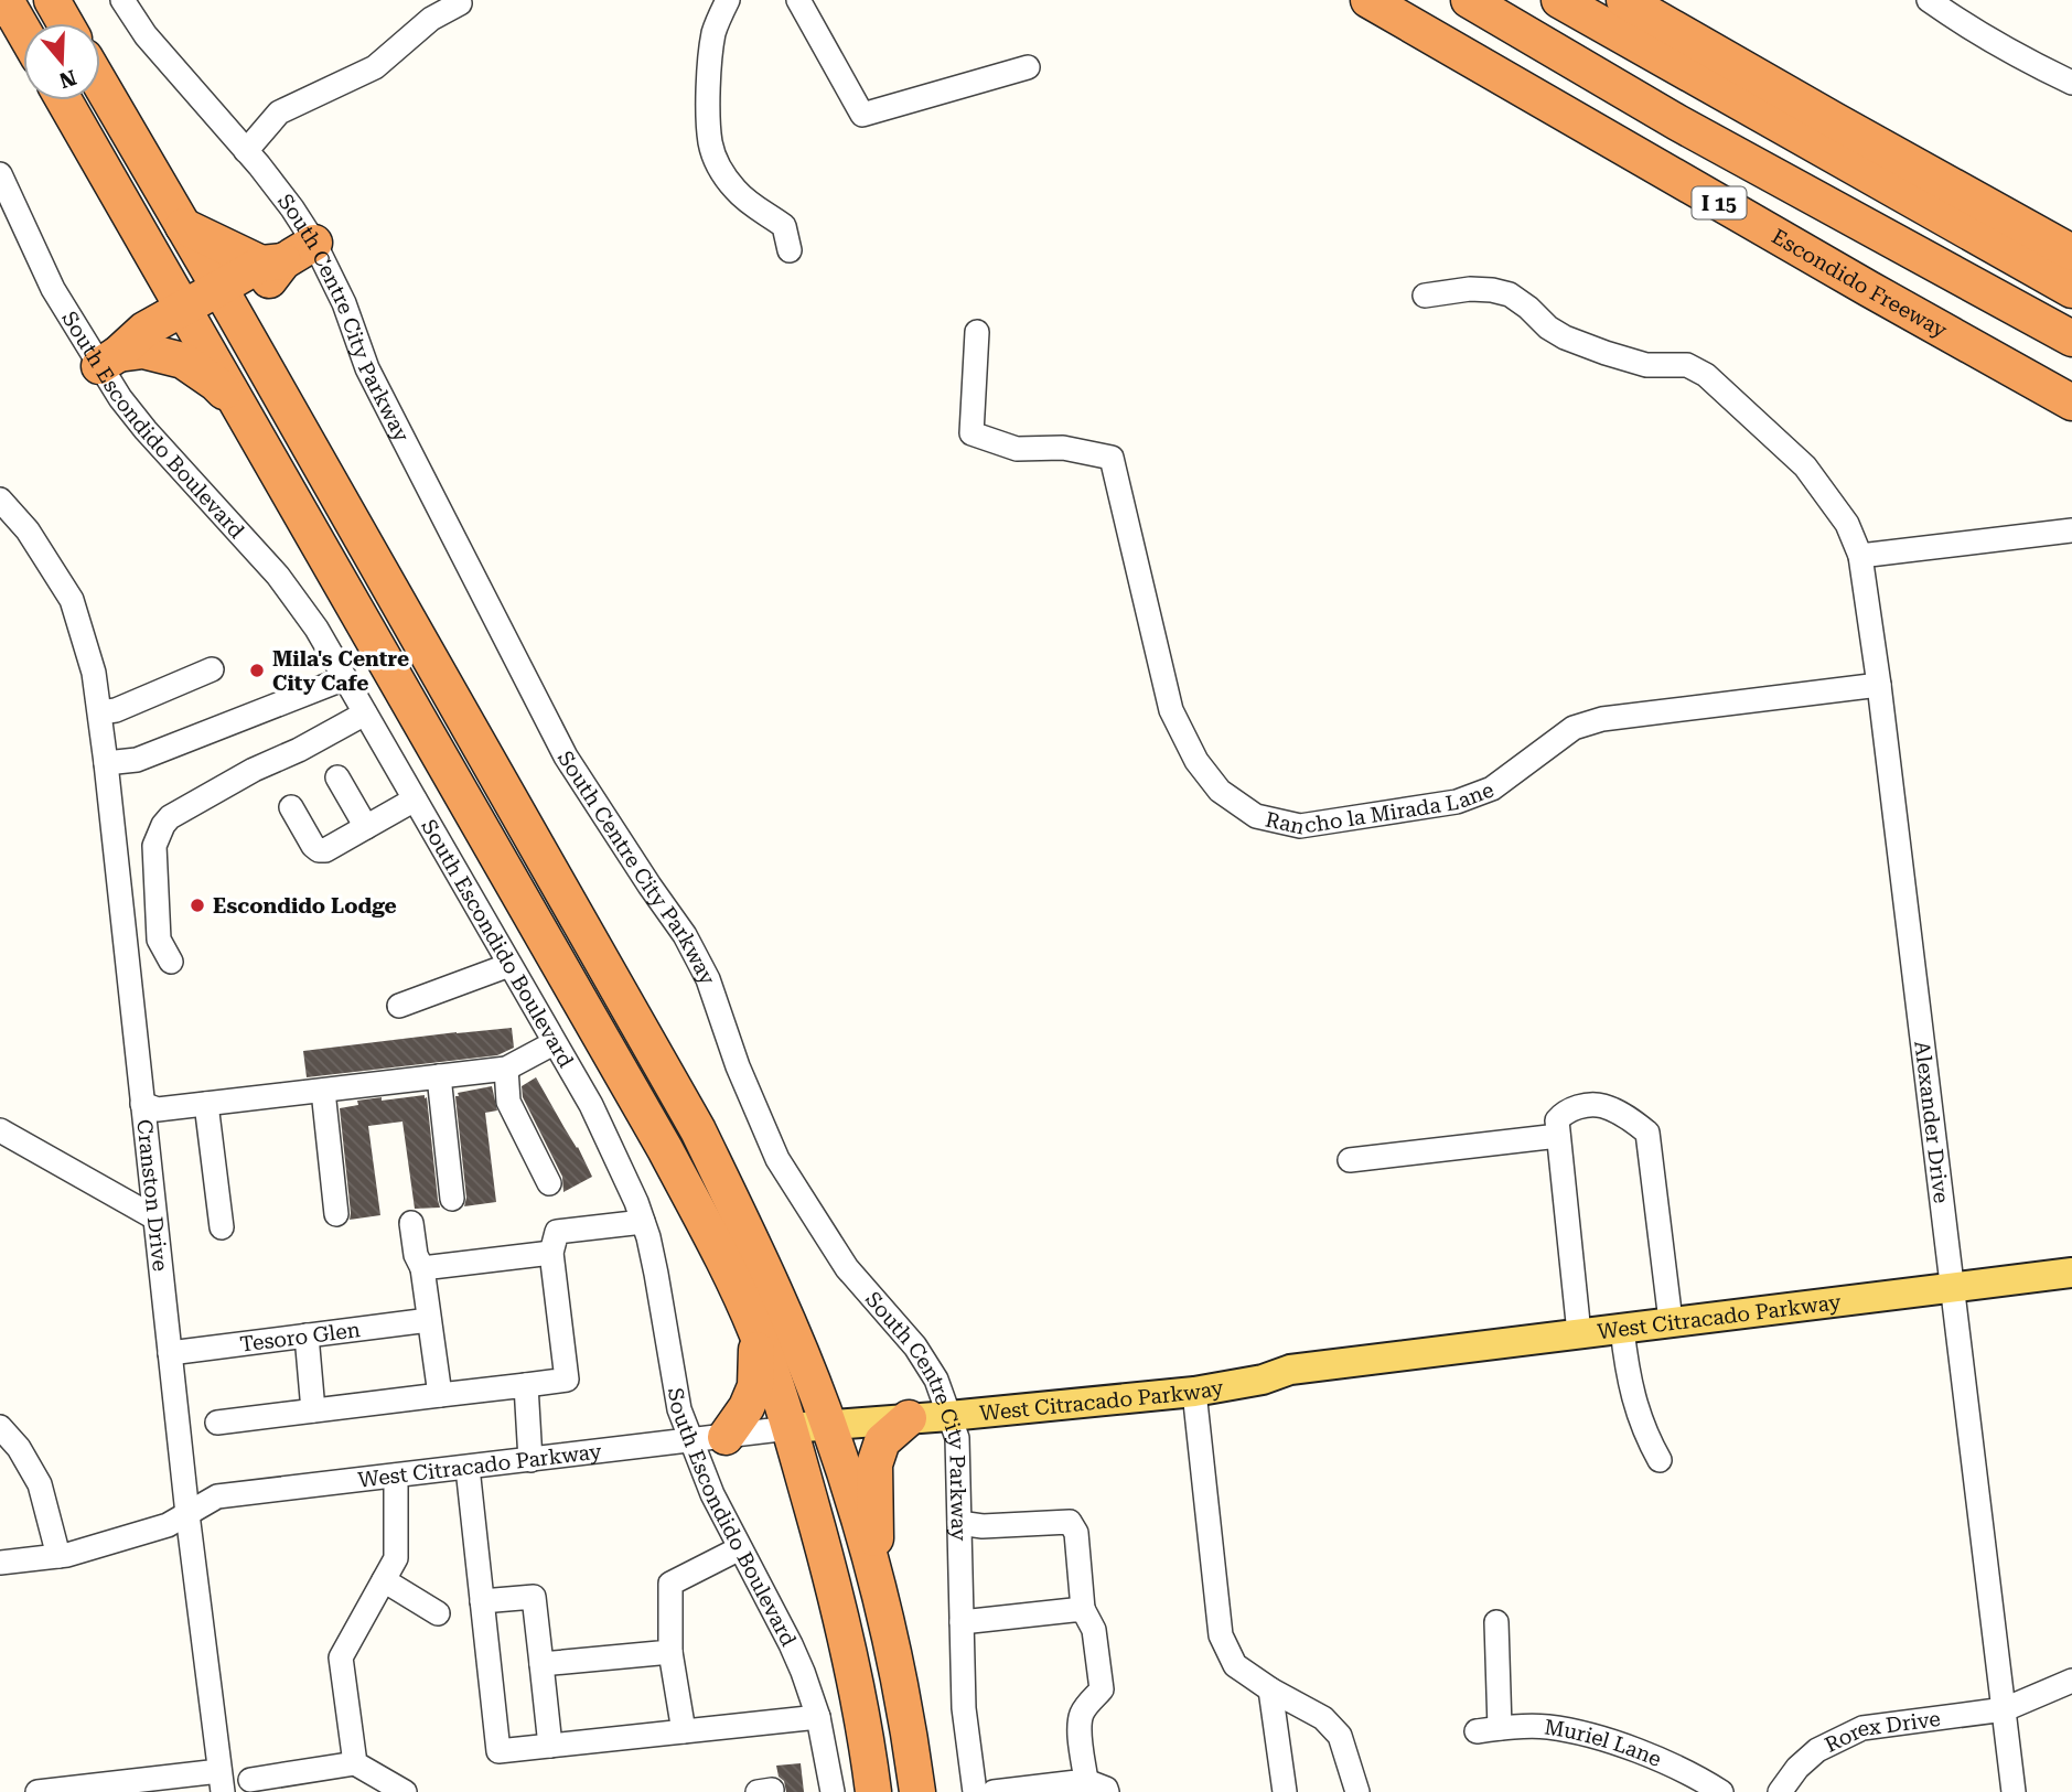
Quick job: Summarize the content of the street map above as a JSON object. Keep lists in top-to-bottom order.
{
  "streets": {
    "highway": ["I 15", "Escondido Freeway"],
    "main road": ["West Citracado Parkway"],
    "street": [
      "South Centre City Parkway",
      "South Escondido Boulevard",
      "Rancho la Mirada Lane",
      "Alexander Drive",
      "Cranston Drive",
      "Tesoro Glen",
      "Rorex Drive",
      "Muriel Lane"
    ]
  },
  "crossings": [
    ["South Centre City Parkway", "West Citracado Parkway"],
    ["South Escondido Boulevard", "West Citracado Parkway"],
    ["Rancho la Mirada Lane", "Alexander Drive"],
    ["Alexander Drive", "West Citracado Parkway"],
    ["Alexander Drive", "Rorex Drive"],
    ["Cranston Drive", "West Citracado Parkway"],
    ["Cranston Drive", "Tesoro Glen"]
  ],
  "places": ["Mila's Centre City Cafe", "Escondido Lodge"],
  "north": "bottom"
}
